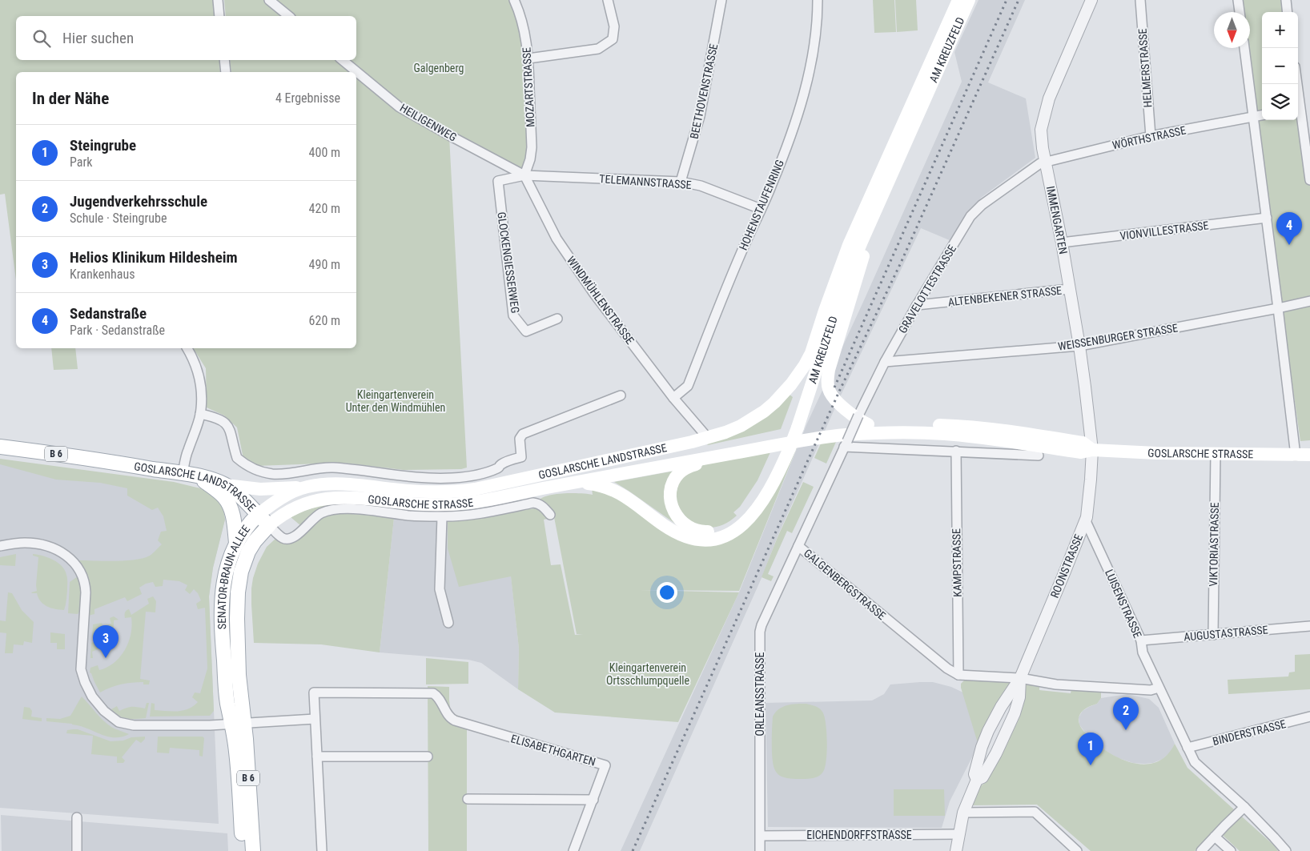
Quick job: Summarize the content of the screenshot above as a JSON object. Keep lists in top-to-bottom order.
{
  "streets": {
    "main road": [
      "AM KREUZFELD",
      "B 6",
      "GOSLARSCHE STRASSE",
      "GOSLARSCHE LANDSTRASSE",
      "SENATOR-BRAUN-ALLEE"
    ],
    "street": [
      "HELMERSTRASSE",
      "MOZARTSTRASSE",
      "BEETHOVENSTRASSE",
      "HEILIGENWEG",
      "WÖRTHSTRASSE",
      "TELEMANNSTRASSE",
      "HOHENSTAUFENRING",
      "IMMENGARTEN",
      "VIONVILLESTRASSE",
      "GLOCKENGIESSERWEG",
      "GRAVELOTTESTRASSE",
      "ALTENBEKENER STRASSE",
      "WINDMÜHLENSTRASSE",
      "WEISSENBURGER STRASSE",
      "VIKTORIASTRASSE",
      "KAMPSTRASSE",
      "ROONSTRASSE",
      "GALGENBERGSTRASSE",
      "LUISENSTRASSE",
      "AUGUSTASTRASSE",
      "ORLEANSSTRASSE",
      "BINDERSTRASSE",
      "ELISABETHGARTEN",
      "EICHENDORFFSTRASSE"
    ]
  },
  "crossings": [
    ["AM KREUZFELD", "WINDMÜHLENSTRASSE"],
    ["AM KREUZFELD", "GOSLARSCHE LANDSTRASSE"],
    ["HELMERSTRASSE", "WÖRTHSTRASSE"],
    ["MOZARTSTRASSE", "HEILIGENWEG"],
    ["MOZARTSTRASSE", "TELEMANNSTRASSE"],
    ["MOZARTSTRASSE", "GLOCKENGIESSERWEG"],
    ["MOZARTSTRASSE", "WINDMÜHLENSTRASSE"],
    ["BEETHOVENSTRASSE", "TELEMANNSTRASSE"],
    ["HEILIGENWEG", "TELEMANNSTRASSE"],
    ["HEILIGENWEG", "GLOCKENGIESSERWEG"],
    ["HEILIGENWEG", "WINDMÜHLENSTRASSE"],
    ["WÖRTHSTRASSE", "IMMENGARTEN"],
    ["WÖRTHSTRASSE", "GRAVELOTTESTRASSE"],
    ["TELEMANNSTRASSE", "HOHENSTAUFENRING"],
    ["TELEMANNSTRASSE", "GLOCKENGIESSERWEG"],
    ["TELEMANNSTRASSE", "WINDMÜHLENSTRASSE"],
    ["HOHENSTAUFENRING", "WINDMÜHLENSTRASSE"],
    ["IMMENGARTEN", "VIONVILLESTRASSE"],
    ["IMMENGARTEN", "GRAVELOTTESTRASSE"],
    ["IMMENGARTEN", "ALTENBEKENER STRASSE"],
    ["IMMENGARTEN", "WEISSENBURGER STRASSE"],
    ["IMMENGARTEN", "GOSLARSCHE STRASSE"],
    ["IMMENGARTEN", "ROONSTRASSE"],
    ["GLOCKENGIESSERWEG", "WINDMÜHLENSTRASSE"],
    ["GRAVELOTTESTRASSE", "ALTENBEKENER STRASSE"],
    ["GRAVELOTTESTRASSE", "WEISSENBURGER STRASSE"],
    ["GRAVELOTTESTRASSE", "GALGENBERGSTRASSE"],
    ["WINDMÜHLENSTRASSE", "GOSLARSCHE LANDSTRASSE"],
    ["B 6", "GOSLARSCHE LANDSTRASSE"],
    ["B 6", "SENATOR-BRAUN-ALLEE"],
    ["GOSLARSCHE STRASSE", "VIKTORIASTRASSE"],
    ["GOSLARSCHE STRASSE", "ROONSTRASSE"],
    ["GOSLARSCHE STRASSE", "SENATOR-BRAUN-ALLEE"],
    ["GOSLARSCHE LANDSTRASSE", "SENATOR-BRAUN-ALLEE"],
    ["VIKTORIASTRASSE", "AUGUSTASTRASSE"],
    ["KAMPSTRASSE", "GALGENBERGSTRASSE"],
    ["ROONSTRASSE", "LUISENSTRASSE"],
    ["GALGENBERGSTRASSE", "ORLEANSSTRASSE"],
    ["LUISENSTRASSE", "AUGUSTASTRASSE"],
    ["LUISENSTRASSE", "BINDERSTRASSE"],
    ["ORLEANSSTRASSE", "EICHENDORFFSTRASSE"]
  ],
  "parks": ["Galgenberg", "Kleingartenverein Unter den Windmühlen", "Kleingartenverein Ortsschlumpquelle"],
  "north": "bottom",
  "page": {
    "map_buttons": ["+", "−"],
    "search": "Hier suchen",
    "heading": ["In der Nähe", "4 Ergebnisse"],
    "list": [
      {
        "mark": "1",
        "name": "Steingrube",
        "note": "Park",
        "value": "400 m"
      },
      {
        "mark": "2",
        "name": "Jugendverkehrsschule",
        "note": "Schule · Steingrube",
        "value": "420 m"
      },
      {
        "mark": "3",
        "name": "Helios Klinikum Hildesheim",
        "note": "Krankenhaus",
        "value": "490 m"
      },
      {
        "mark": "4",
        "name": "Sedanstraße",
        "note": "Park · Sedanstraße",
        "value": "620 m"
      }
    ],
    "pins": [
      "4",
      "3",
      "2",
      "1"
    ]
  }
}
